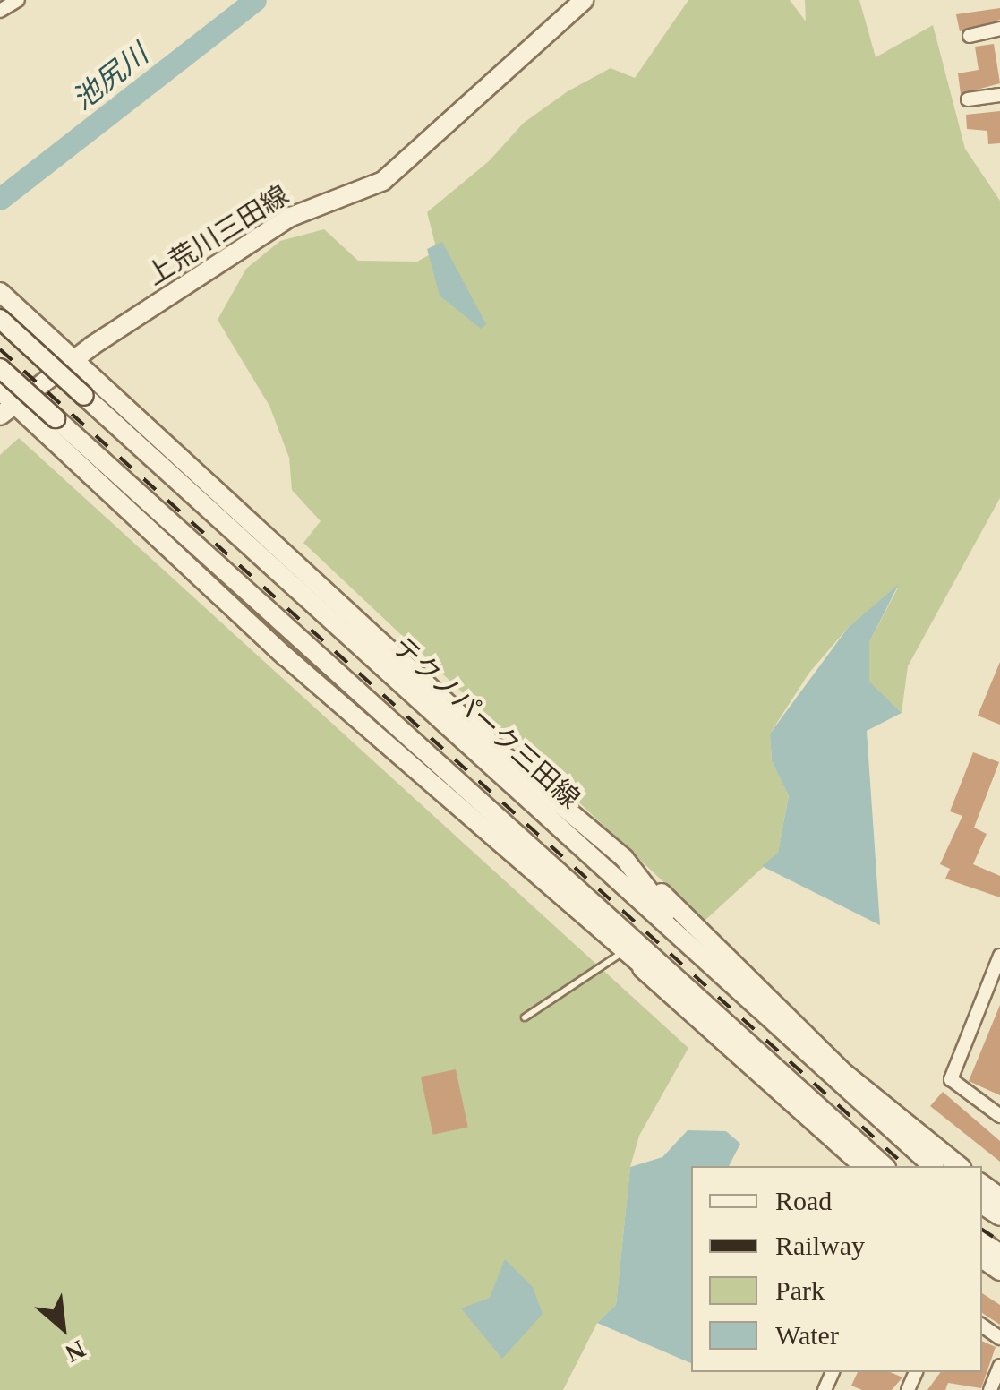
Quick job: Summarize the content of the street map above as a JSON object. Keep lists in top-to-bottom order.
{
  "streets": {
    "main road": ["上荒川三田線", "テクノパーク三田線"]
  },
  "water": ["池尻川"],
  "legend": [
    "Road",
    "Railway",
    "Park",
    "Water"
  ],
  "north": "bottom right"
}
